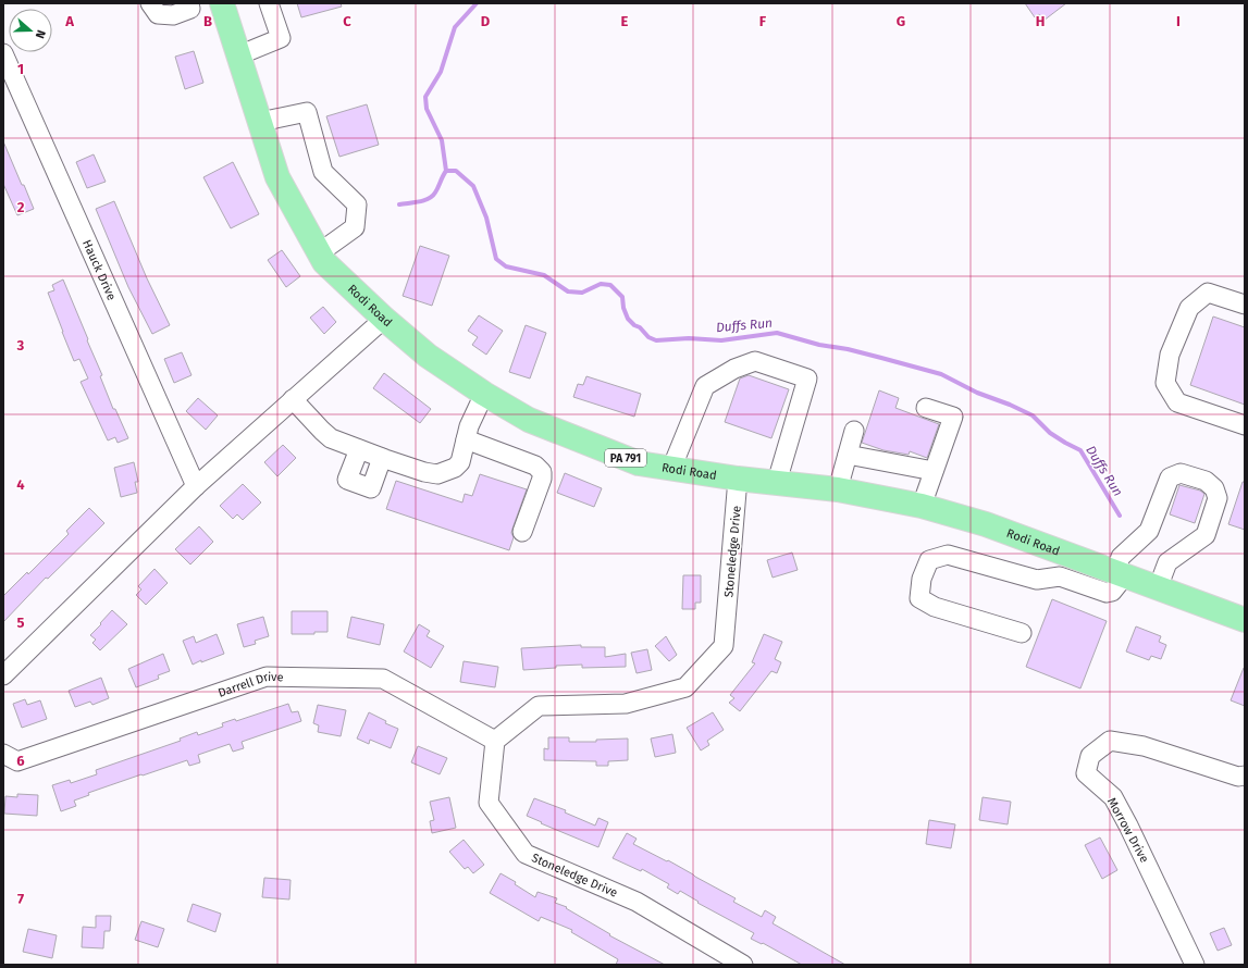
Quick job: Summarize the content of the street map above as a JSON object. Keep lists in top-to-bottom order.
{
  "streets": {
    "main road": ["Rodi Road", "PA 791"],
    "street": [
      "Hauck Drive",
      "Stoneledge Drive",
      "Darrell Drive",
      "Morrow Drive"
    ]
  },
  "crossings": [
    ["Rodi Road", "Stoneledge Drive"],
    ["Stoneledge Drive", "Darrell Drive"]
  ],
  "water": ["Duffs Run"],
  "north": "right",
  "grid": {
    "columns": [
      "A",
      "B",
      "C",
      "D",
      "E",
      "F",
      "G",
      "H",
      "I"
    ],
    "rows": [
      "1",
      "2",
      "3",
      "4",
      "5",
      "6",
      "7"
    ]
  }
}
